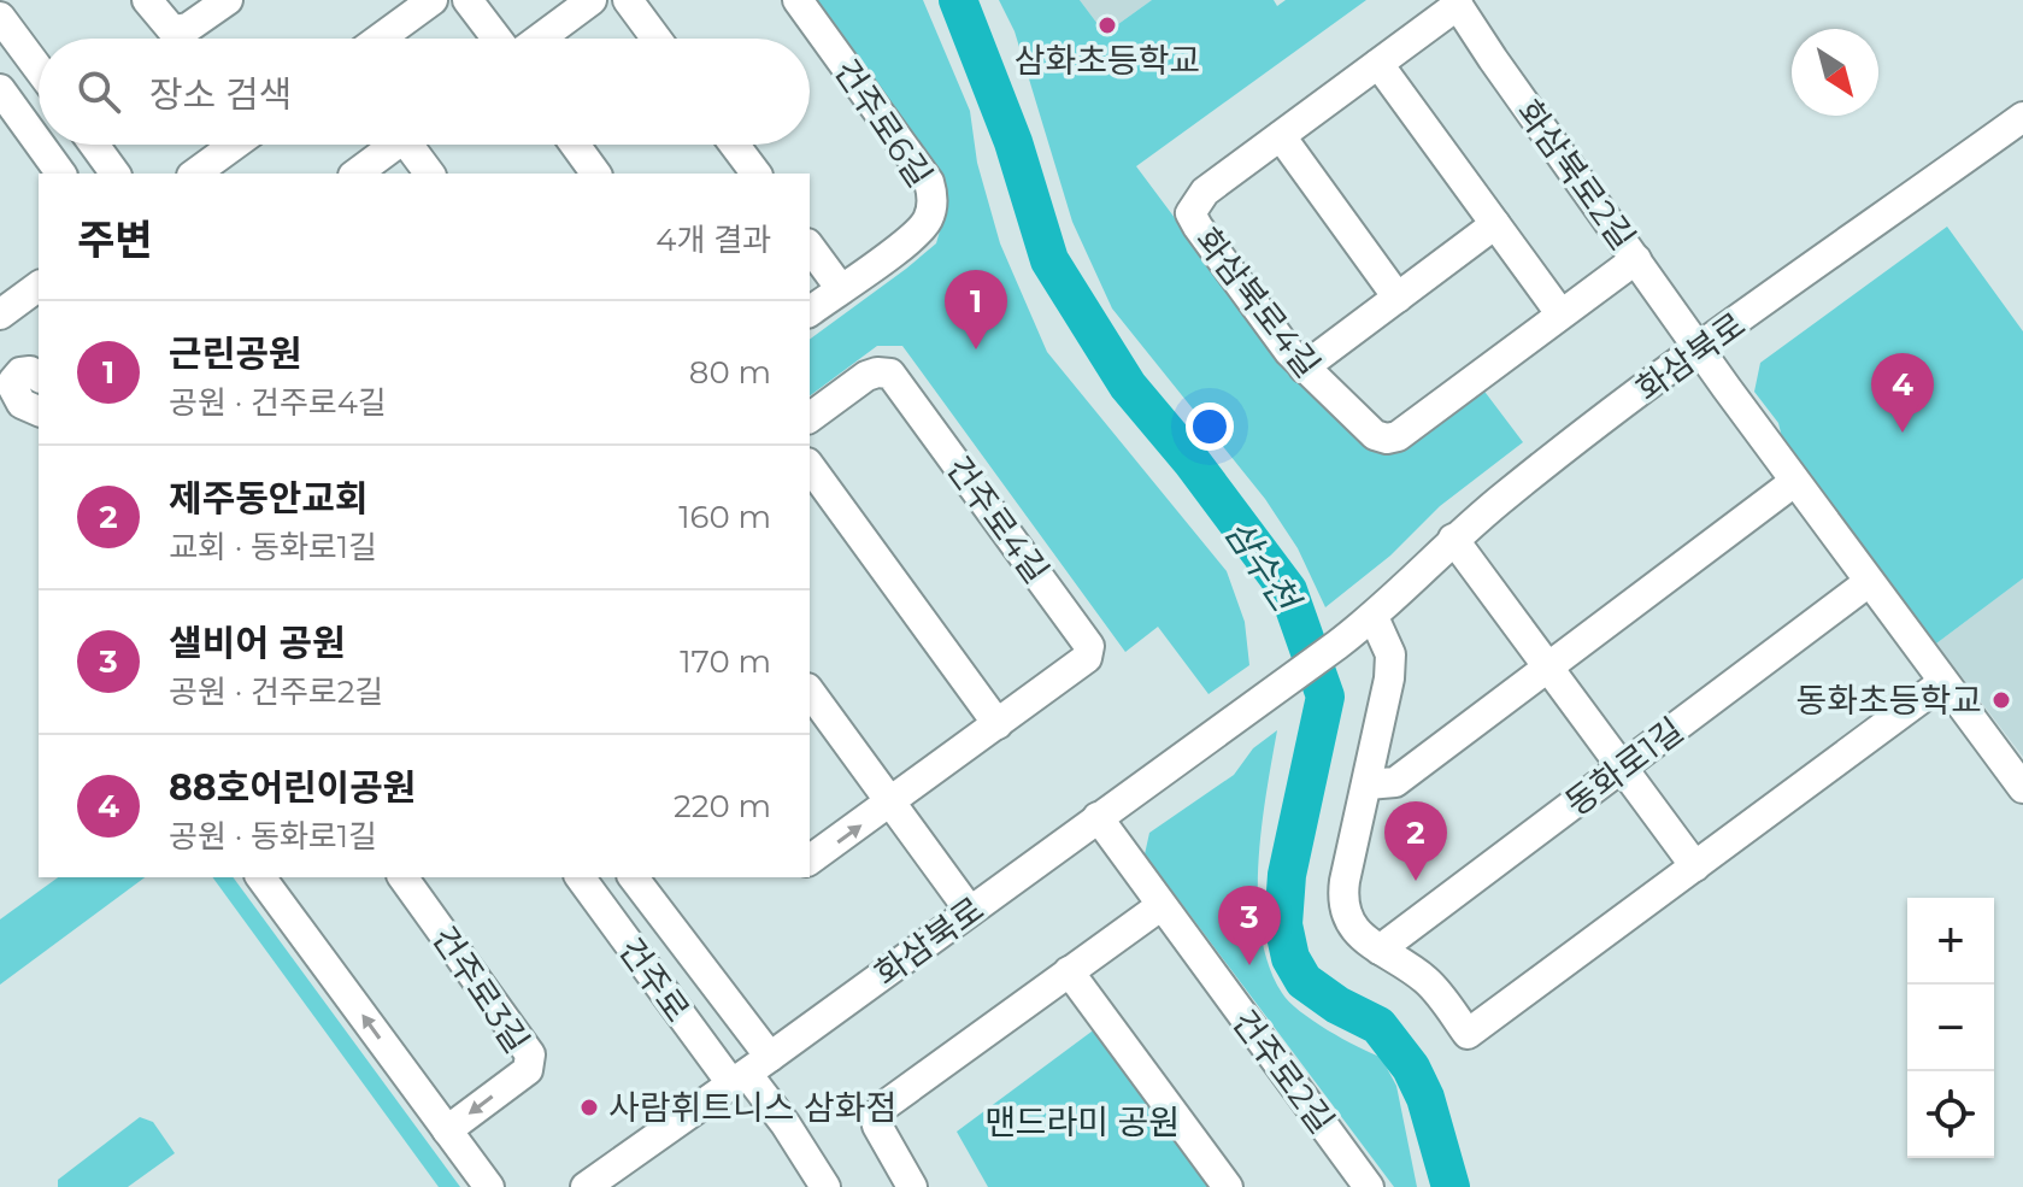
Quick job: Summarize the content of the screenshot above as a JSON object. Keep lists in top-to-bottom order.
{
  "streets": {
    "street": [
      "건주로6길",
      "화삼북로2길",
      "화삼북로4길",
      "화삼북로",
      "건주로4길",
      "동화로1길",
      "건주로",
      "건주로3길",
      "건주로2길"
    ]
  },
  "crossings": [
    ["화삼북로2길", "화삼북로4길"],
    ["화삼북로2길", "화삼북로"],
    ["화삼북로", "건주로"],
    ["화삼북로", "건주로2길"]
  ],
  "water": ["삼수천"],
  "parks": ["맨드라미 공원"],
  "places": ["삼화초등학교", "동화초등학교", "사람휘트니스 삼화점"],
  "north": "bottom right",
  "page": {
    "search": "장소 검색",
    "heading": ["주변", "4개 결과"],
    "pins": [
      "1",
      "4",
      "2",
      "3"
    ],
    "list": [
      {
        "mark": "1",
        "name": "근린공원",
        "note": "공원 · 건주로4길",
        "value": "80 m"
      },
      {
        "mark": "2",
        "name": "제주동안교회",
        "note": "교회 · 동화로1길",
        "value": "160 m"
      },
      {
        "mark": "3",
        "name": "샐비어 공원",
        "note": "공원 · 건주로2길",
        "value": "170 m"
      },
      {
        "mark": "4",
        "name": "88호어린이공원",
        "note": "공원 · 동화로1길",
        "value": "220 m"
      }
    ],
    "map_buttons": ["+", "−"]
  }
}
